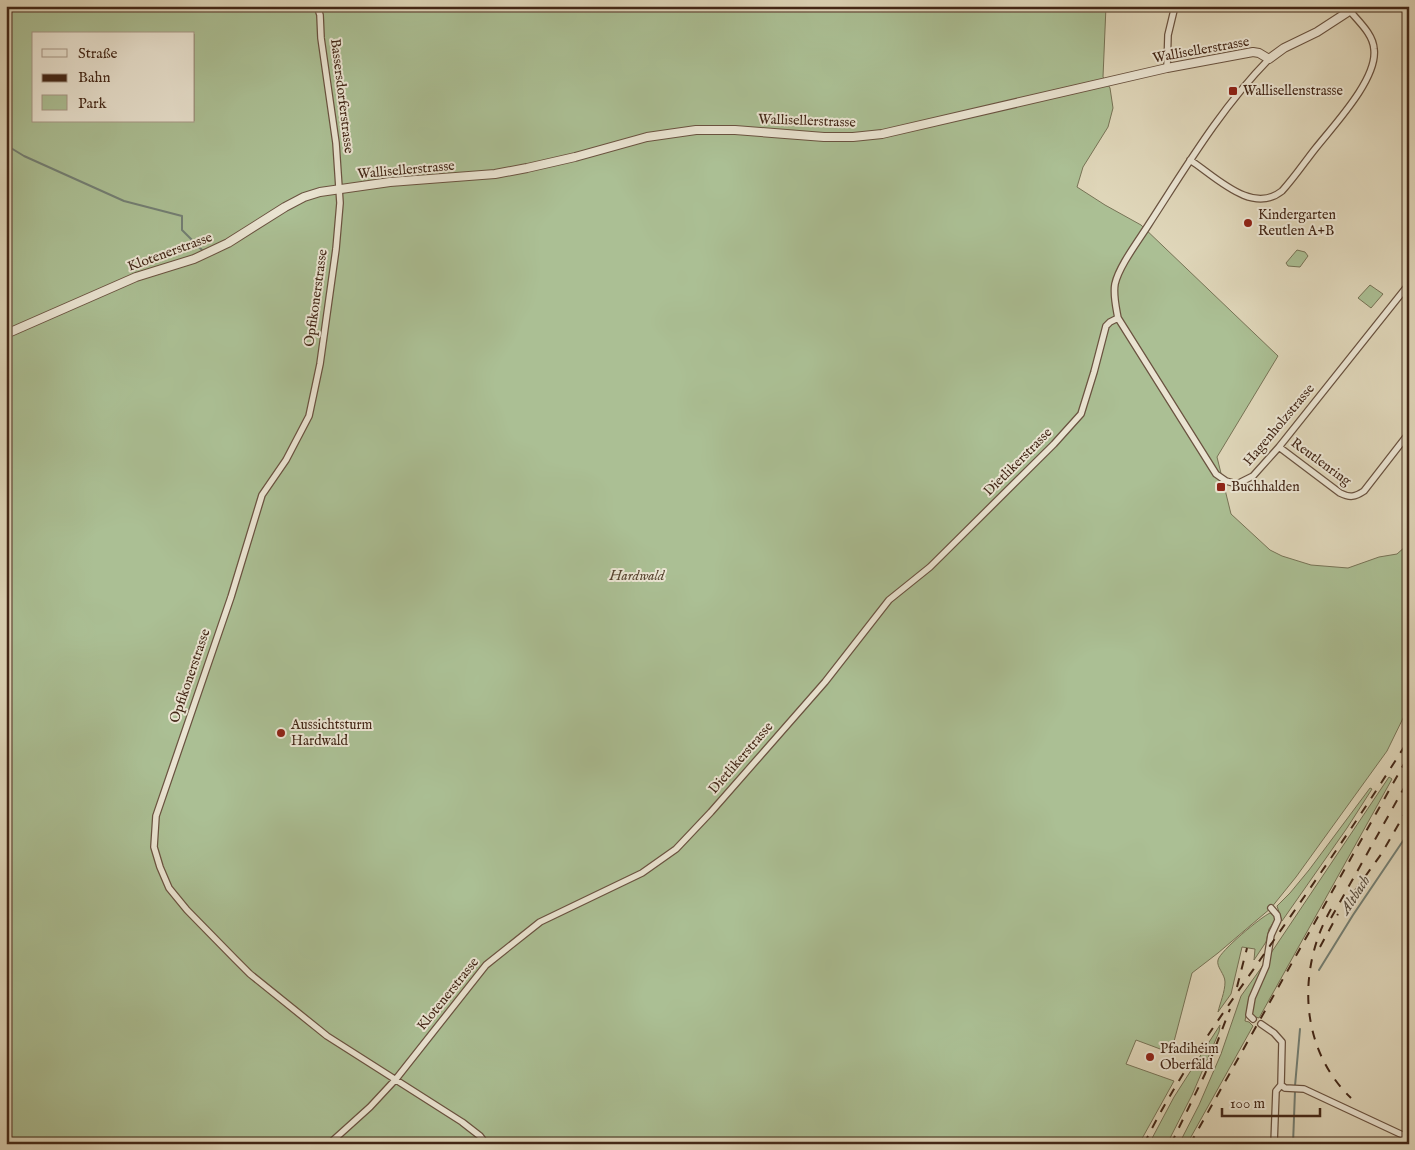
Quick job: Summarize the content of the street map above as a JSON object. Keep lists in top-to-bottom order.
{
  "streets": {
    "street": [
      "Wallisellerstrasse",
      "Bassersdorferstrasse",
      "Klotenerstrasse",
      "Opfikonerstrasse",
      "Hagenholzstrasse",
      "Dietlikerstrasse",
      "Reutlenring"
    ]
  },
  "crossings": [
    ["Wallisellerstrasse", "Bassersdorferstrasse"],
    ["Wallisellerstrasse", "Klotenerstrasse"],
    ["Wallisellerstrasse", "Opfikonerstrasse"],
    ["Bassersdorferstrasse", "Klotenerstrasse"],
    ["Bassersdorferstrasse", "Opfikonerstrasse"],
    ["Klotenerstrasse", "Opfikonerstrasse"],
    ["Klotenerstrasse", "Dietlikerstrasse"],
    ["Hagenholzstrasse", "Dietlikerstrasse"],
    ["Hagenholzstrasse", "Reutlenring"]
  ],
  "water": ["Altbach"],
  "parks": ["Hardwald"],
  "places": {
    "transit": ["Wallisellenstrasse", "Buchhalden"],
    "other": ["Kindergarten Reutlen A+B", "Aussichtsturm Hardwald", "Pfadiheim Oberfäld"]
  },
  "legend": ["Straße", "Bahn", "Park"],
  "scale_bar": "100 m"
}
